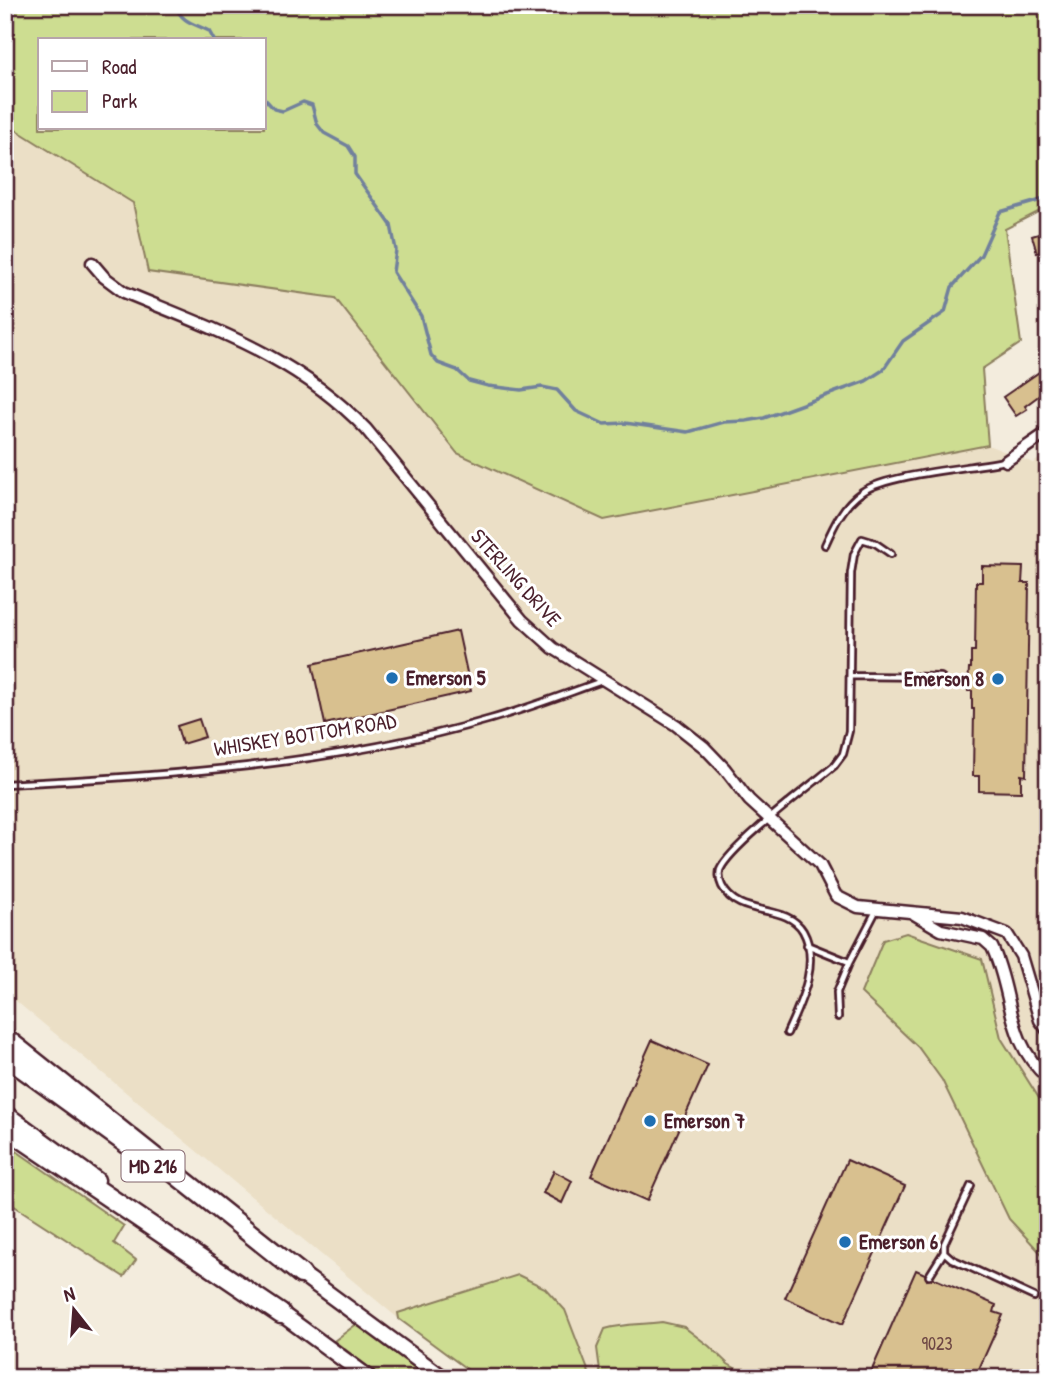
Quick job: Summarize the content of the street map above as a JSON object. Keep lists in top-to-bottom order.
{
  "streets": {
    "main road": ["MD 216"],
    "street": ["STERLING DRIVE"],
    "lane": ["WHISKEY BOTTOM ROAD"]
  },
  "crossings": [
    ["STERLING DRIVE", "WHISKEY BOTTOM ROAD"]
  ],
  "places": [
    "Emerson 5",
    "Emerson 8",
    "Emerson 7",
    "Emerson 6"
  ],
  "house_numbers": ["9023"],
  "legend": ["Road", "Park"],
  "north": "top"
}
